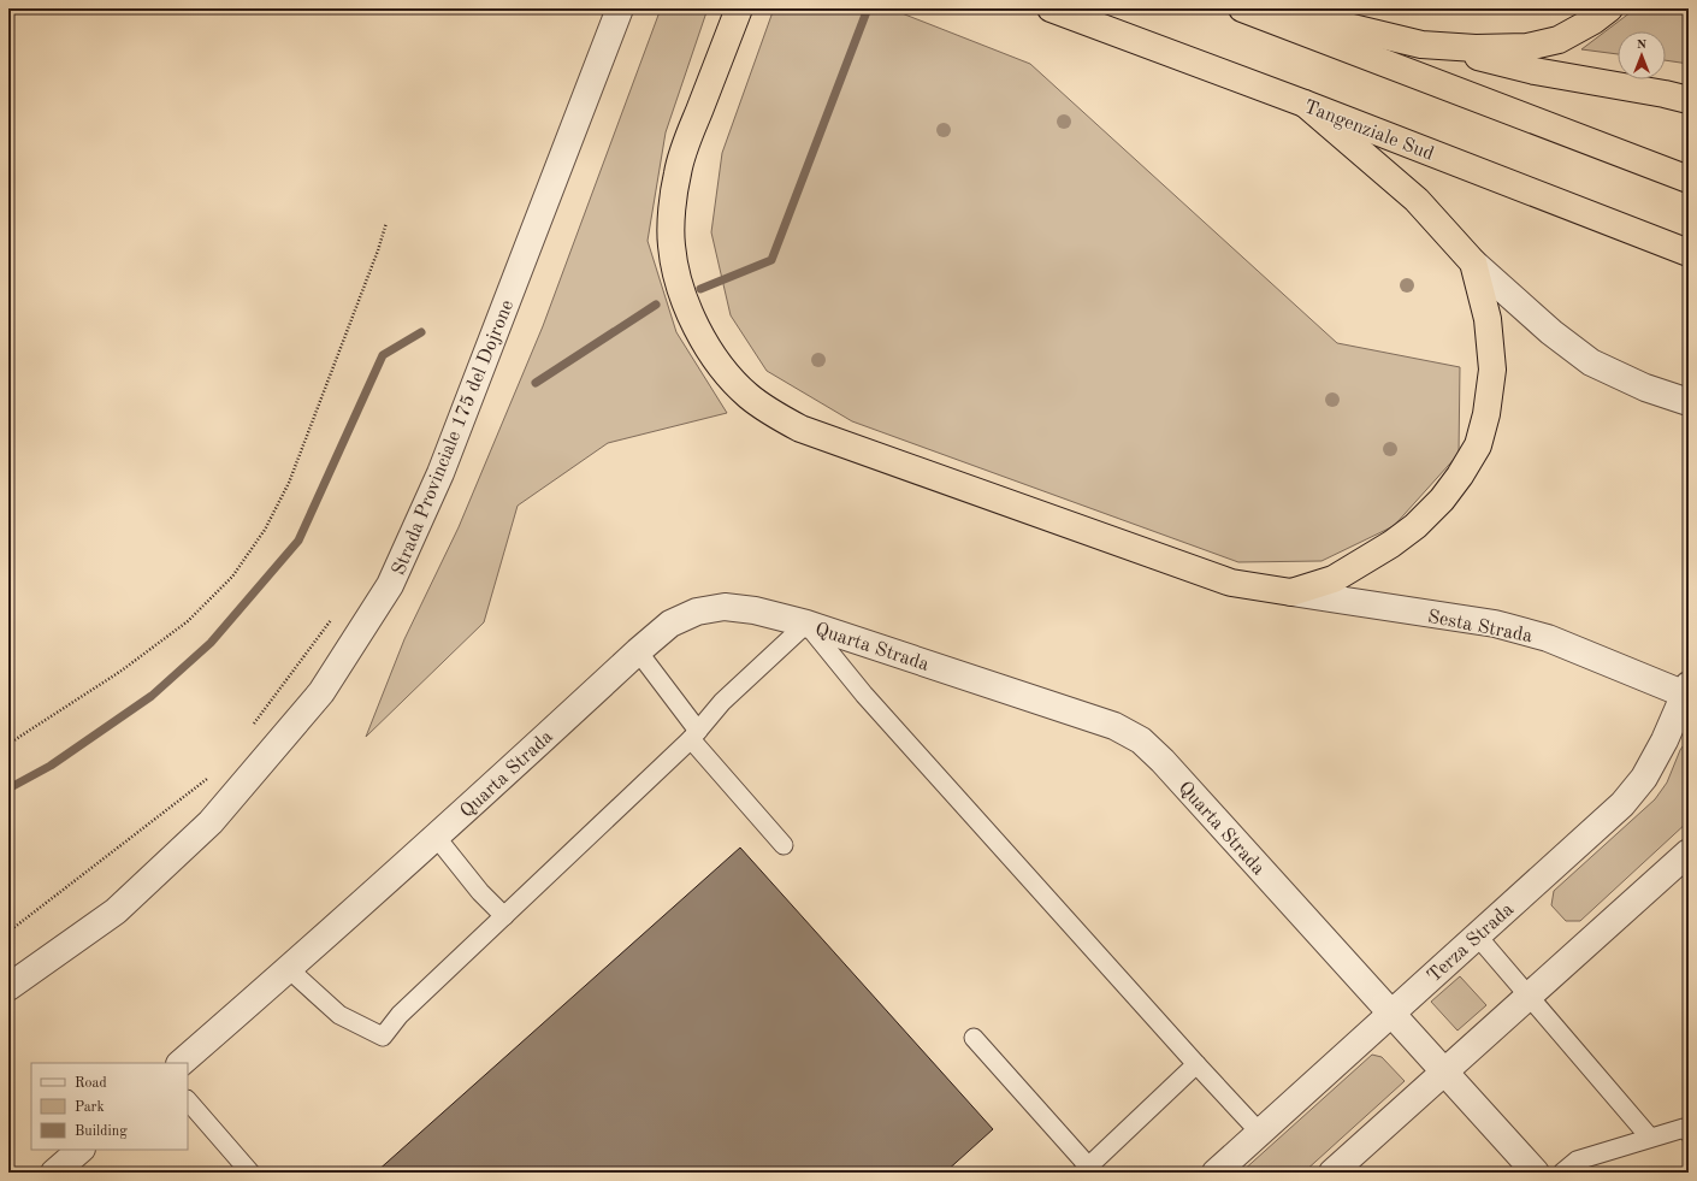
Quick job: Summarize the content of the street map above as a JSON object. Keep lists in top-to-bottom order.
{
  "streets": {
    "highway": ["Tangenziale Sud"],
    "street": [
      "Strada Provinciale 175 del Dojrone",
      "Sesta Strada",
      "Quarta Strada",
      "Terza Strada"
    ]
  },
  "crossings": [
    ["Sesta Strada", "Terza Strada"],
    ["Quarta Strada", "Terza Strada"]
  ],
  "legend": ["Road", "Park", "Building"],
  "north": "top"
}
